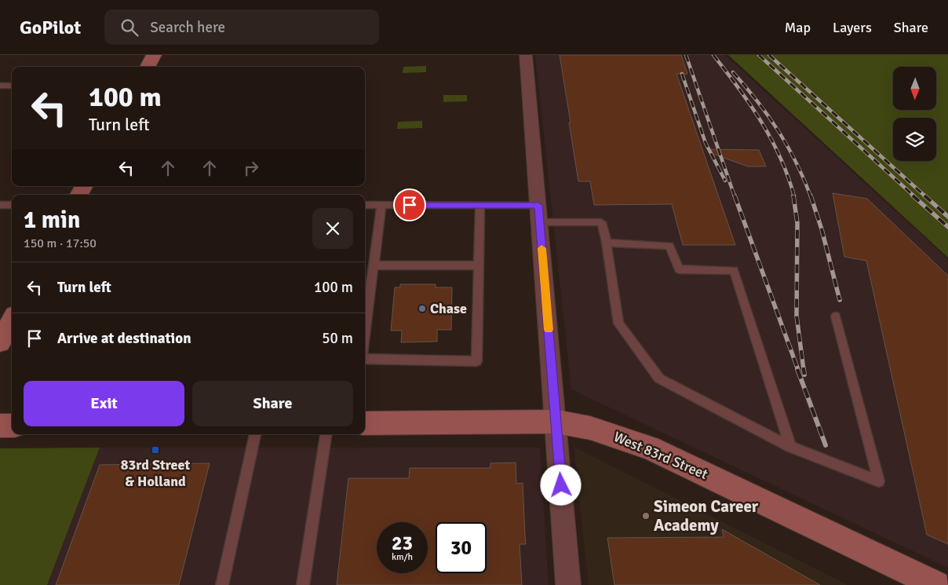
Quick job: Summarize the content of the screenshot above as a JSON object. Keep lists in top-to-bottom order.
{
  "streets": {
    "street": ["West 83rd Street"]
  },
  "places": {
    "other": ["Chase", "Simeon Career Academy"],
    "transit": ["83rd Street & Holland"]
  },
  "north": "bottom",
  "page": {
    "header": "GoPilot",
    "search": "Search here",
    "nav": ["Map", "Layers", "Share"],
    "turn": ["100 m", "Turn left"],
    "heading": ["1 min", "150 m · 17:50"],
    "list": [
      {
        "name": "Turn left",
        "value": "100 m"
      },
      {
        "name": "Arrive at destination",
        "value": "50 m"
      }
    ],
    "buttons": ["Exit", "Share"],
    "speed": "23 km/h",
    "limit": "30"
  }
}
